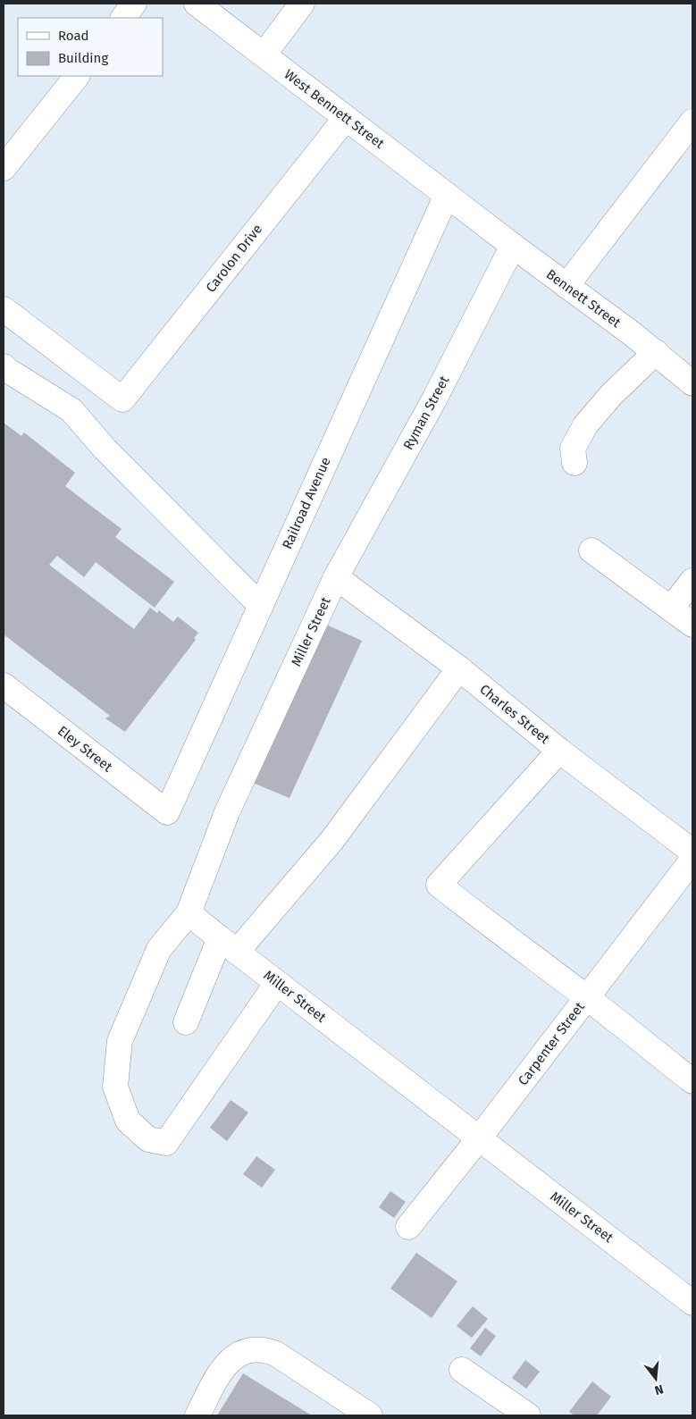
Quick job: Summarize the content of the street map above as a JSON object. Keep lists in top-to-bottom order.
{
  "streets": {
    "street": [
      "West Bennett Street",
      "Carolon Drive",
      "Bennett Street",
      "Ryman Street",
      "Railroad Avenue",
      "Miller Street",
      "Charles Street",
      "Eley Street",
      "Carpenter Street"
    ]
  },
  "crossings": [
    ["West Bennett Street", "Carolon Drive"],
    ["West Bennett Street", "Bennett Street"],
    ["West Bennett Street", "Railroad Avenue"],
    ["Bennett Street", "Ryman Street"],
    ["Ryman Street", "Miller Street"],
    ["Ryman Street", "Charles Street"],
    ["Railroad Avenue", "Eley Street"],
    ["Miller Street", "Charles Street"],
    ["Miller Street", "Carpenter Street"]
  ],
  "legend": ["Road", "Building"],
  "north": "bottom"
}
